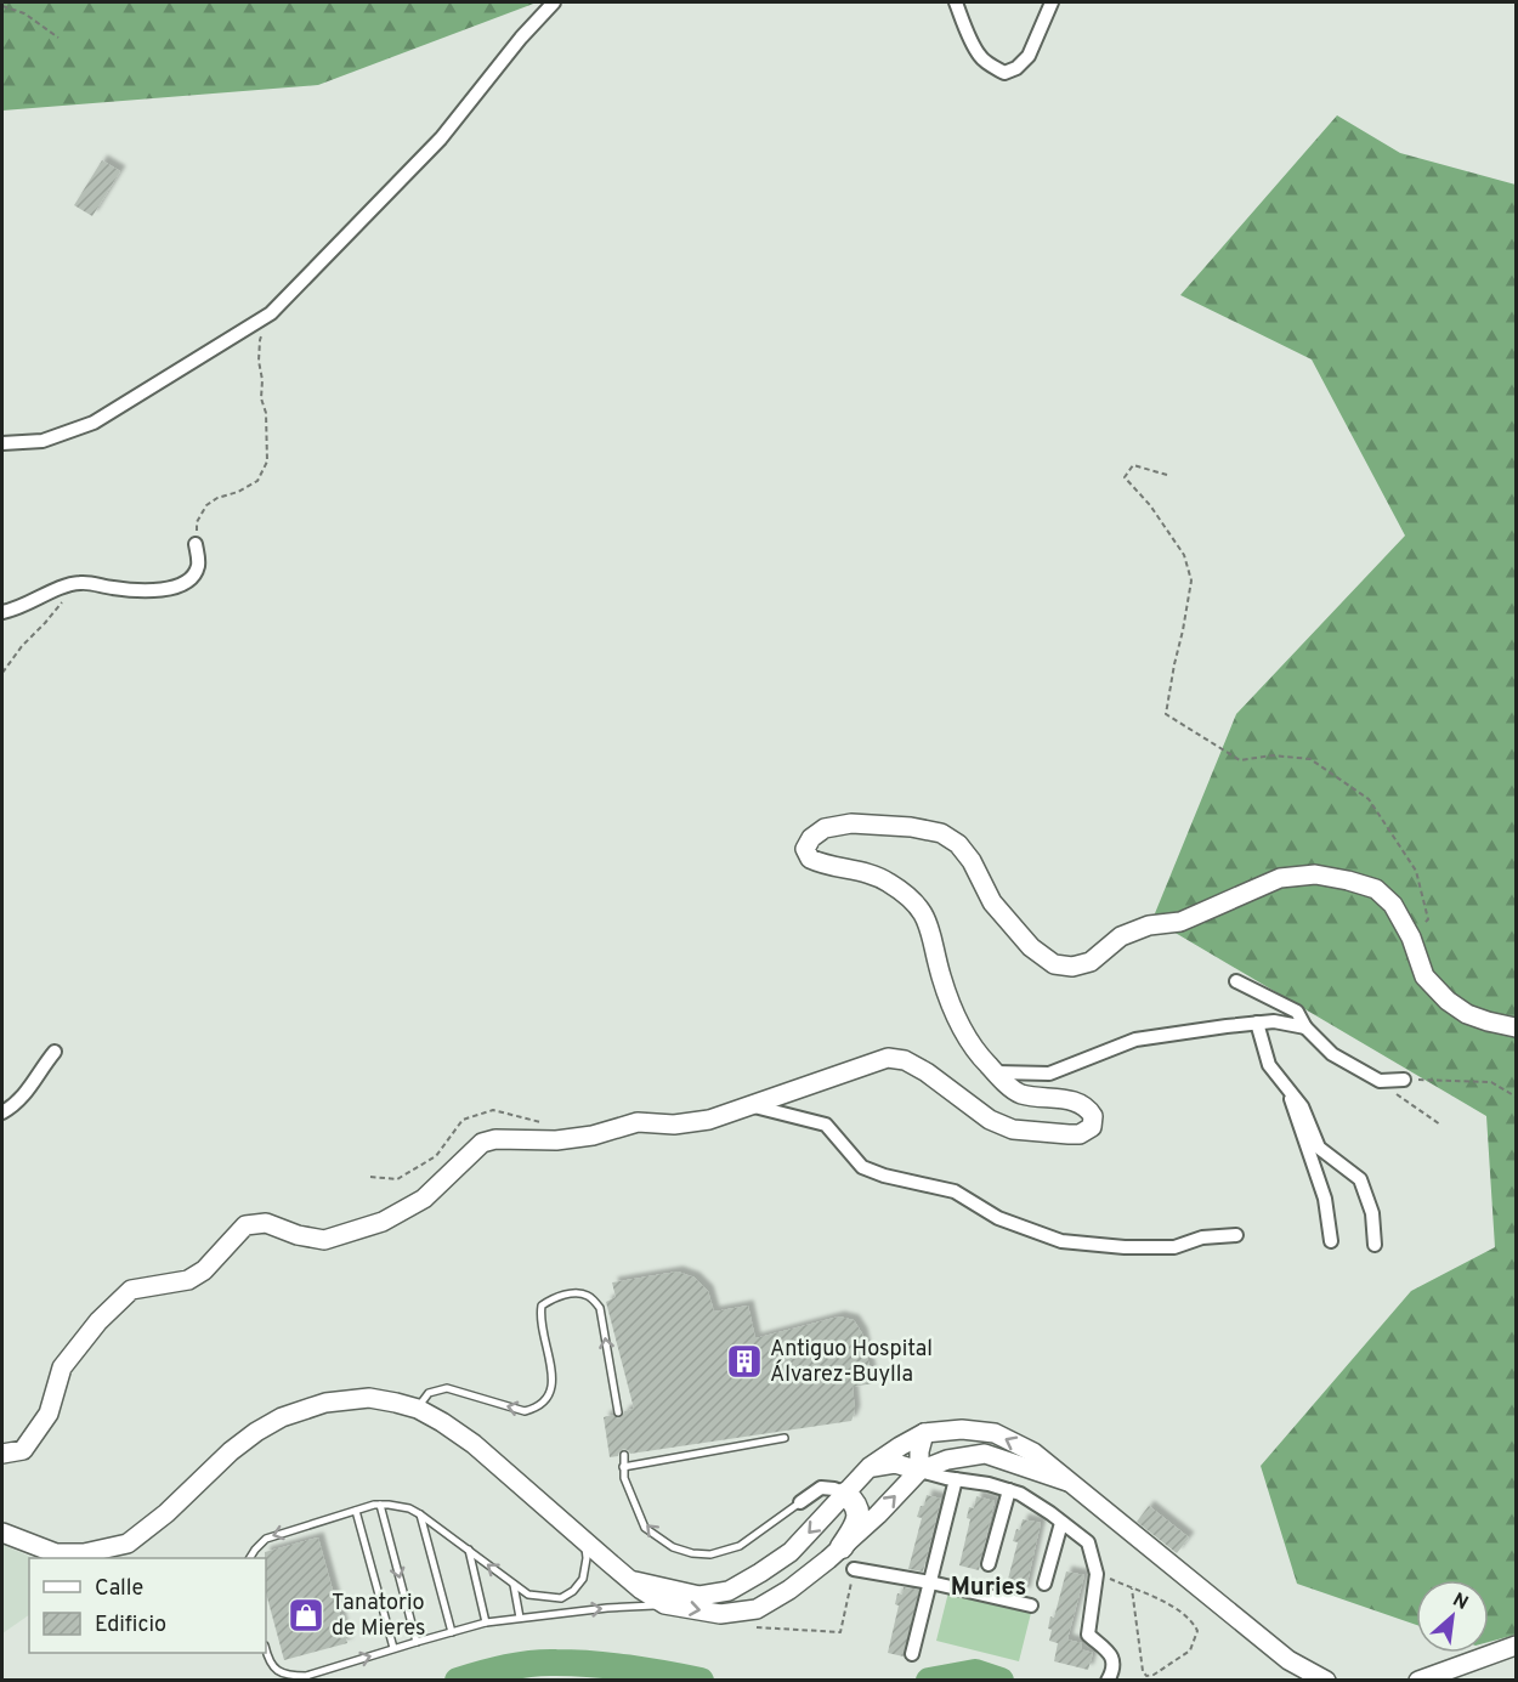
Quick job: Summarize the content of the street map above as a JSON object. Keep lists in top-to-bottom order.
{
  "districts": ["Muries"],
  "places": {
    "building": ["Antiguo Hospital Álvarez-Buylla"],
    "shop": ["Tanatorio de Mieres"]
  },
  "legend": ["Calle", "Edificio"],
  "north": "top right"
}
